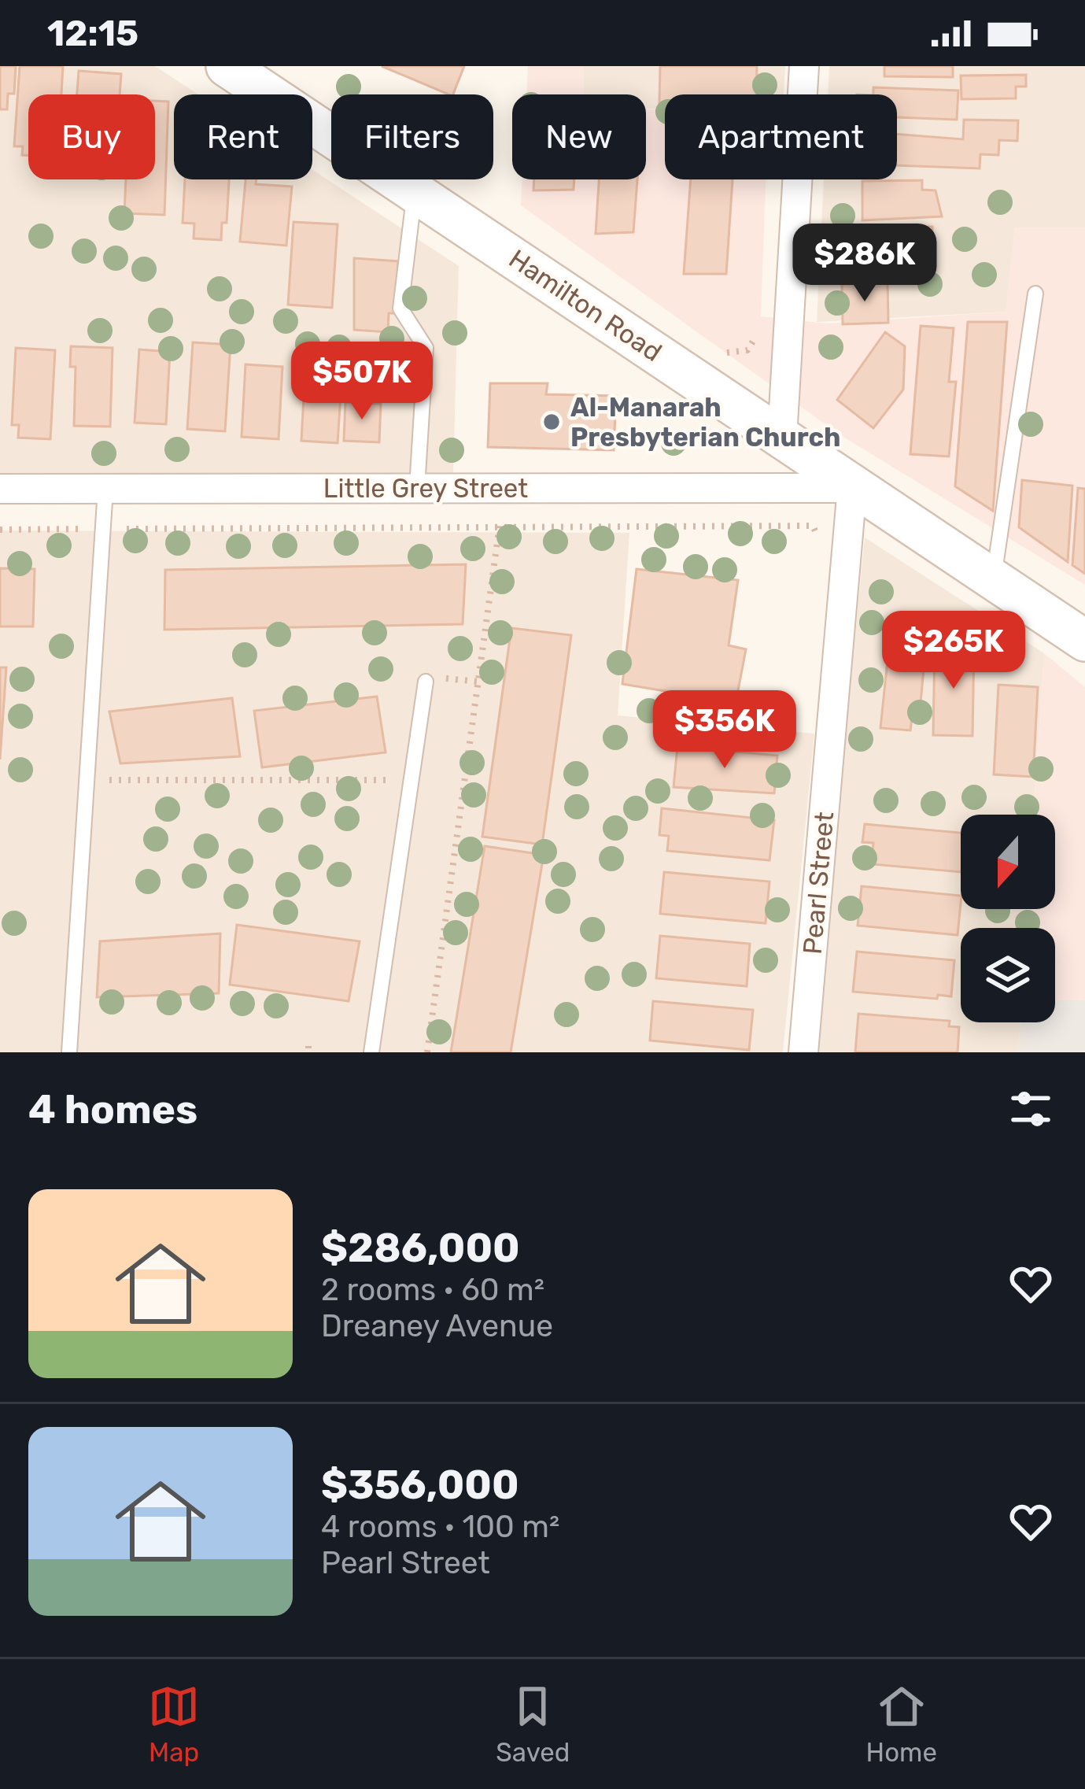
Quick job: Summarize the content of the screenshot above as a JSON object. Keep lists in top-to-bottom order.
{
  "streets": {
    "main road": ["Hamilton Road"],
    "street": ["Little Grey Street", "Pearl Street"]
  },
  "crossings": [
    ["Hamilton Road", "Little Grey Street"],
    ["Hamilton Road", "Pearl Street"],
    ["Little Grey Street", "Pearl Street"]
  ],
  "places": ["Al-Manarah Presbyterian Church"],
  "north": "bottom",
  "page": {
    "status": "12:15",
    "chip": [
      "Buy",
      "Rent",
      "Filters",
      "New",
      "Apartment"
    ],
    "price": [
      "$286K",
      "$507K",
      "$265K",
      "$356K"
    ],
    "heading": "4 homes",
    "list": [
      {
        "name": "$286,000",
        "note": "2 rooms · 60 m² · Dreaney Avenue"
      },
      {
        "name": "$356,000",
        "note": "4 rooms · 100 m² · Pearl Street"
      }
    ],
    "tabs": ["Map", "Saved", "Home"]
  }
}
